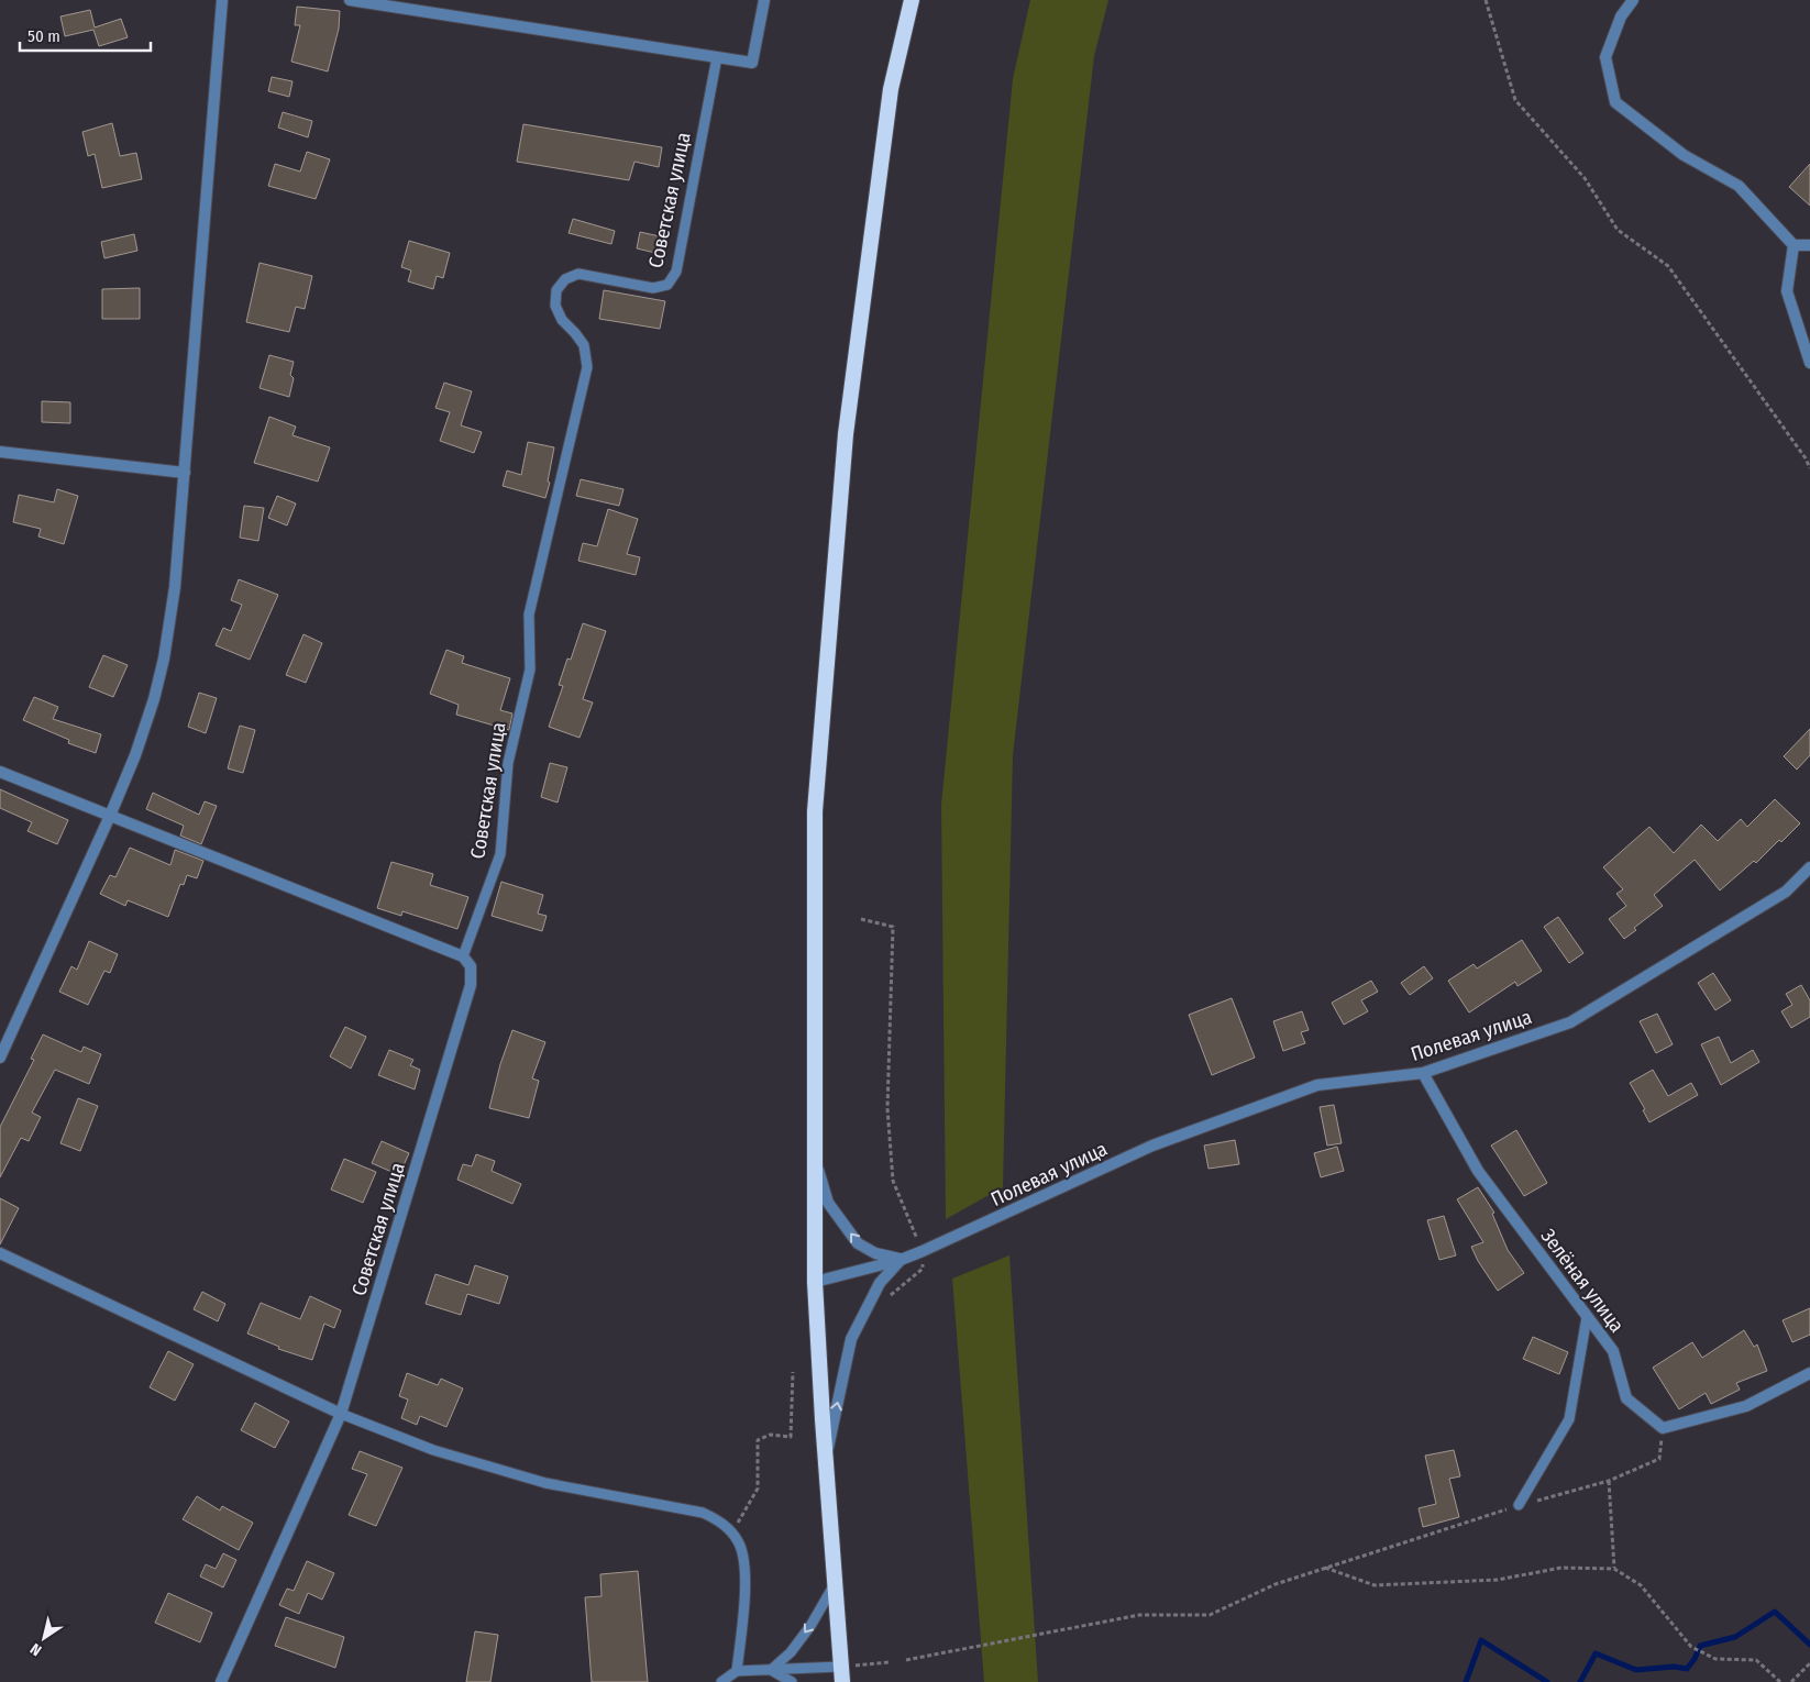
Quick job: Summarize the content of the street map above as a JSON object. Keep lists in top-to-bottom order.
{
  "streets": {
    "street": ["Советская улица", "Полевая улица", "Зелёная улица"]
  },
  "crossings": [
    ["Полевая улица", "Зелёная улица"]
  ],
  "scale_bar": "50 m",
  "north": "bottom left"
}
